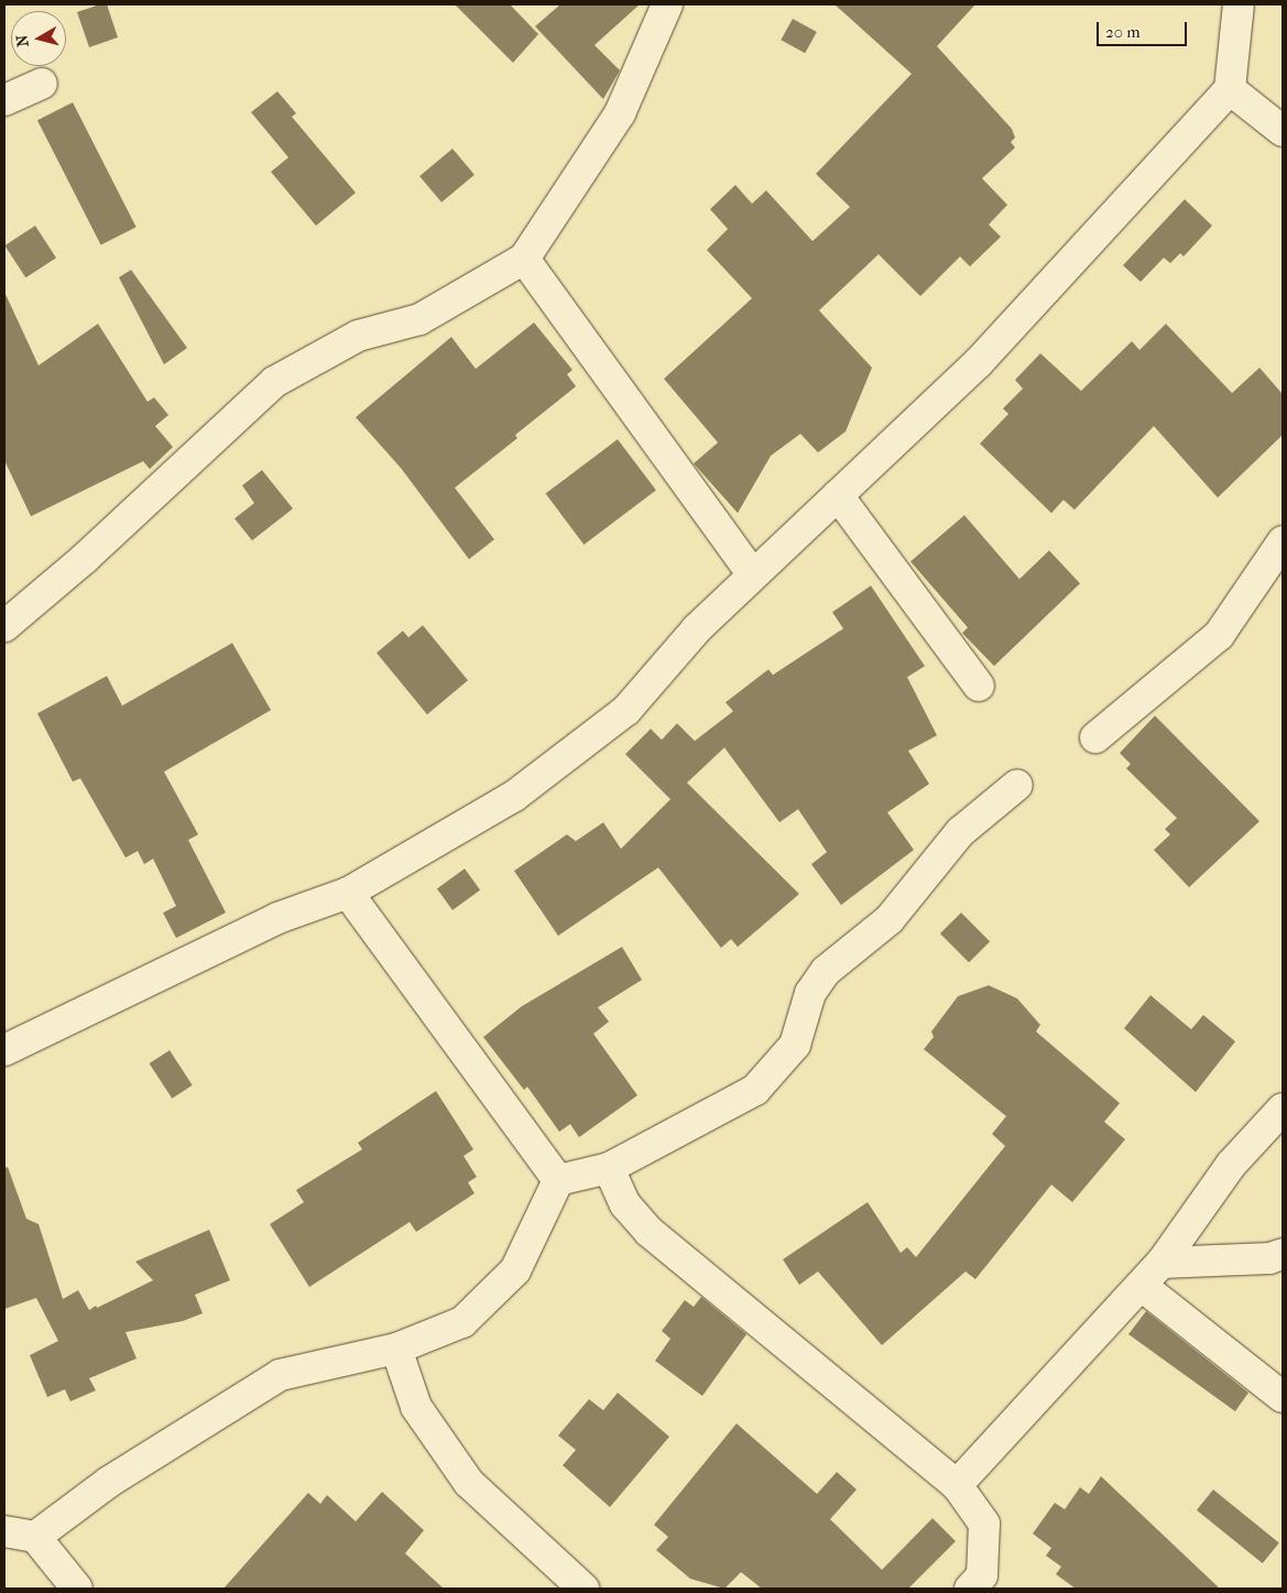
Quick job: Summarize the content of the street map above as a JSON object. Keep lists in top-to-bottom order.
{
  "scale_bar": "20 m",
  "north": "left"
}
